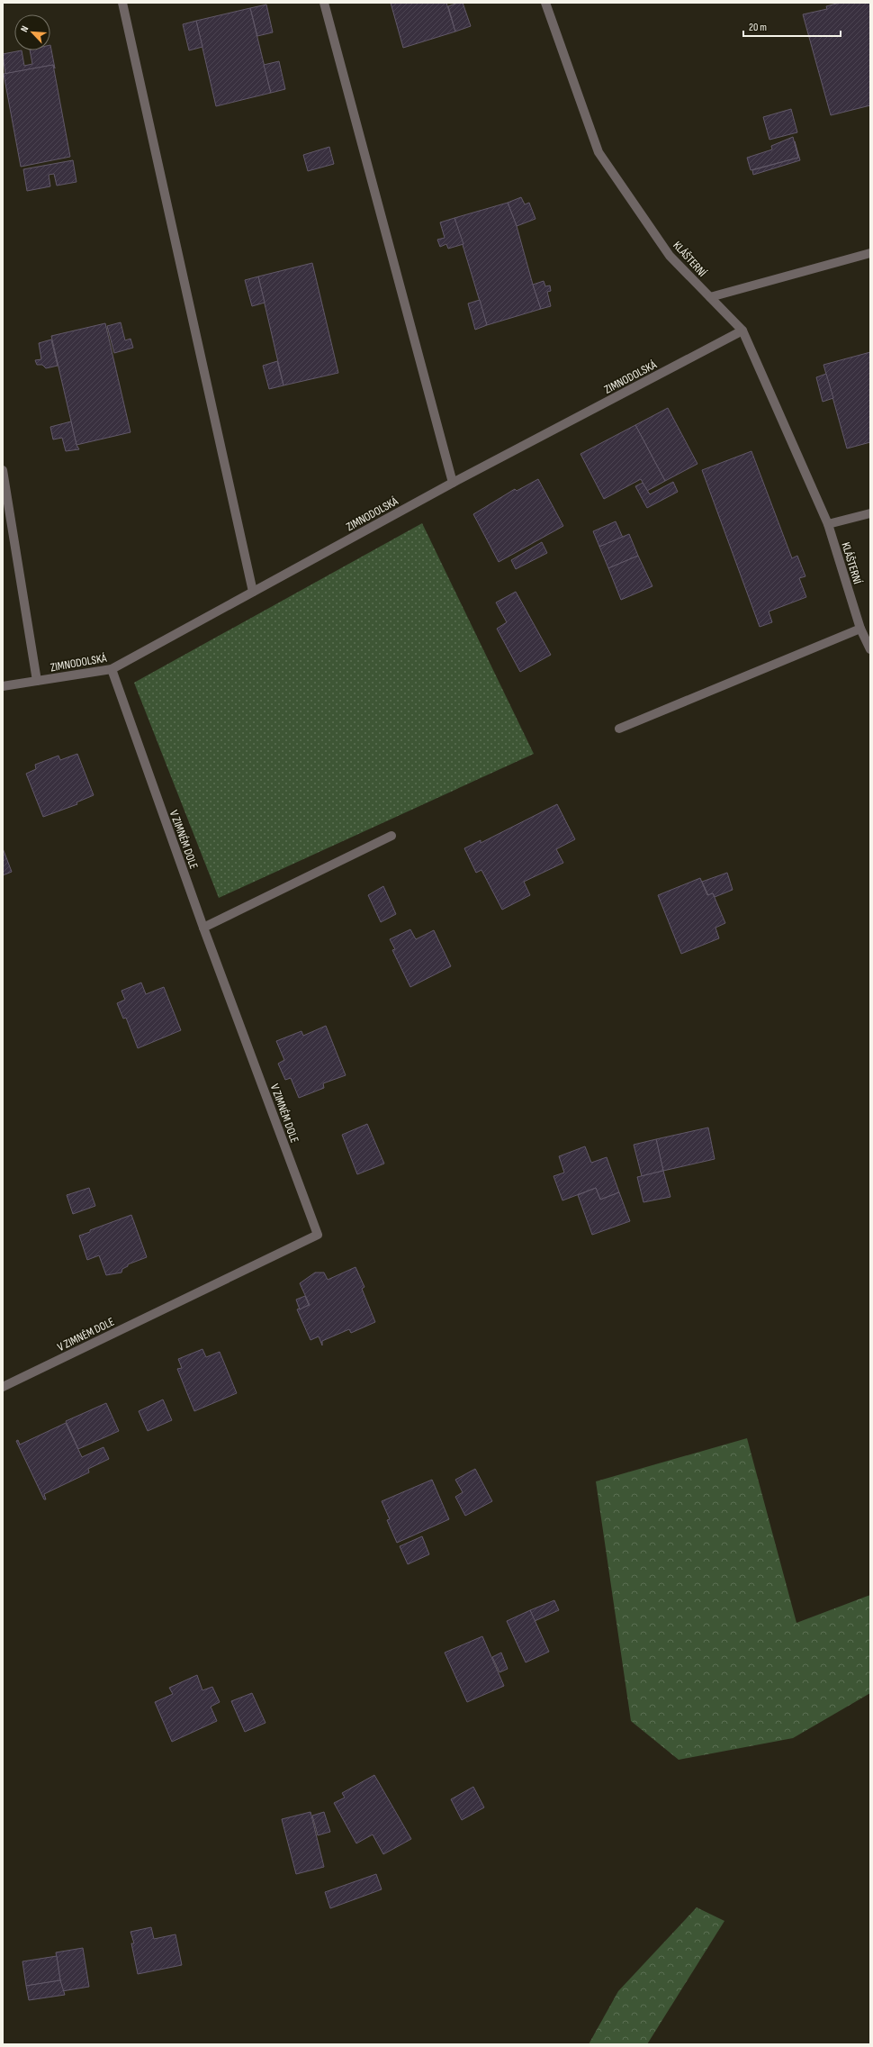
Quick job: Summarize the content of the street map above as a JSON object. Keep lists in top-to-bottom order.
{
  "streets": {
    "street": ["KLÁŠTERNÍ", "ZIMNODOLSKÁ", "V ZIMNÉM DOLE"]
  },
  "crossings": [
    ["KLÁŠTERNÍ", "ZIMNODOLSKÁ"],
    ["ZIMNODOLSKÁ", "V ZIMNÉM DOLE"]
  ],
  "scale_bar": "20 m",
  "north": "top left"
}
